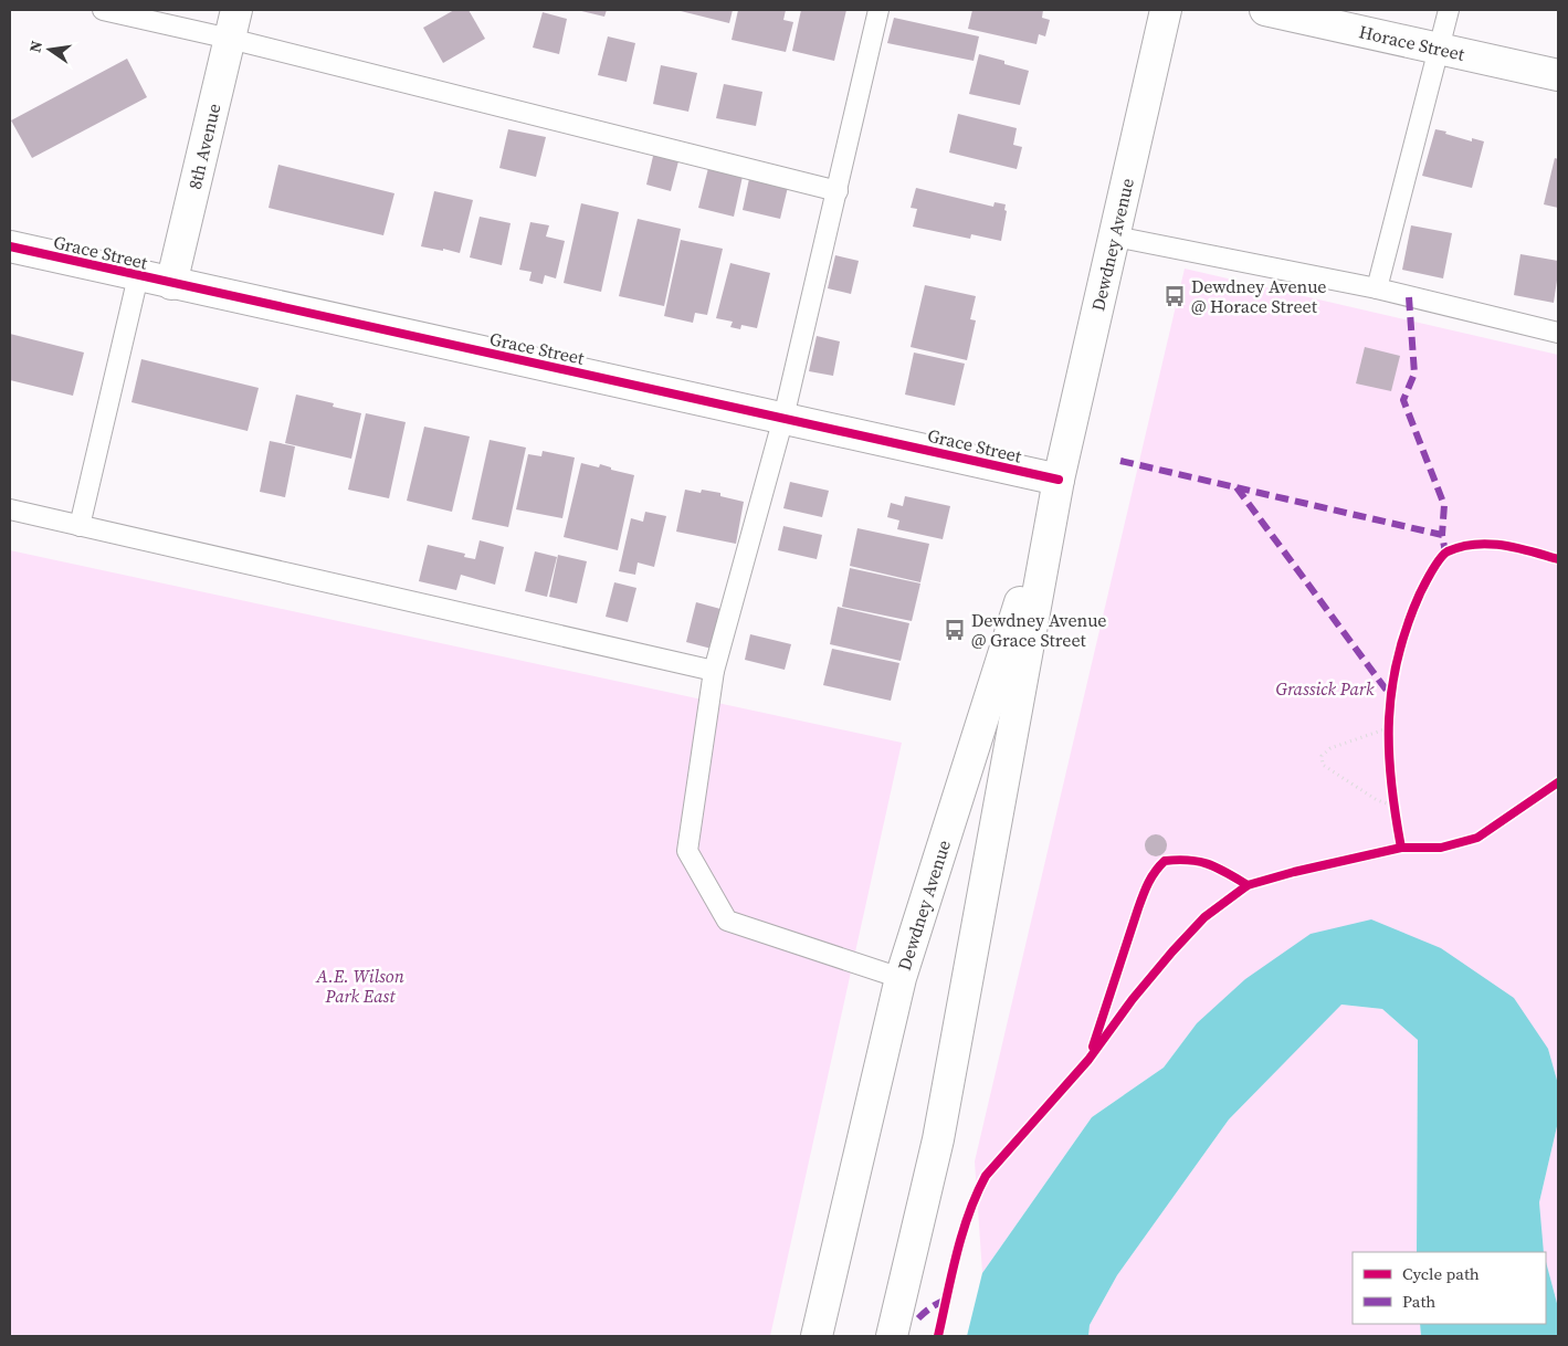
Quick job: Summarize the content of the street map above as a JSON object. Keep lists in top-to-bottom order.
{
  "streets": {
    "main road": [
      "Horace Street",
      "8th Avenue",
      "Dewdney Avenue",
      "Grace Street"
    ]
  },
  "crossings": [
    ["8th Avenue", "Grace Street"],
    ["Dewdney Avenue", "Grace Street"]
  ],
  "parks": ["Grassick Park", "A.E. Wilson Park East"],
  "places": {
    "bus stop": ["Dewdney Avenue @ Horace Street", "Dewdney Avenue @ Grace Street"]
  },
  "legend": ["Cycle path", "Path"],
  "north": "left"
}
